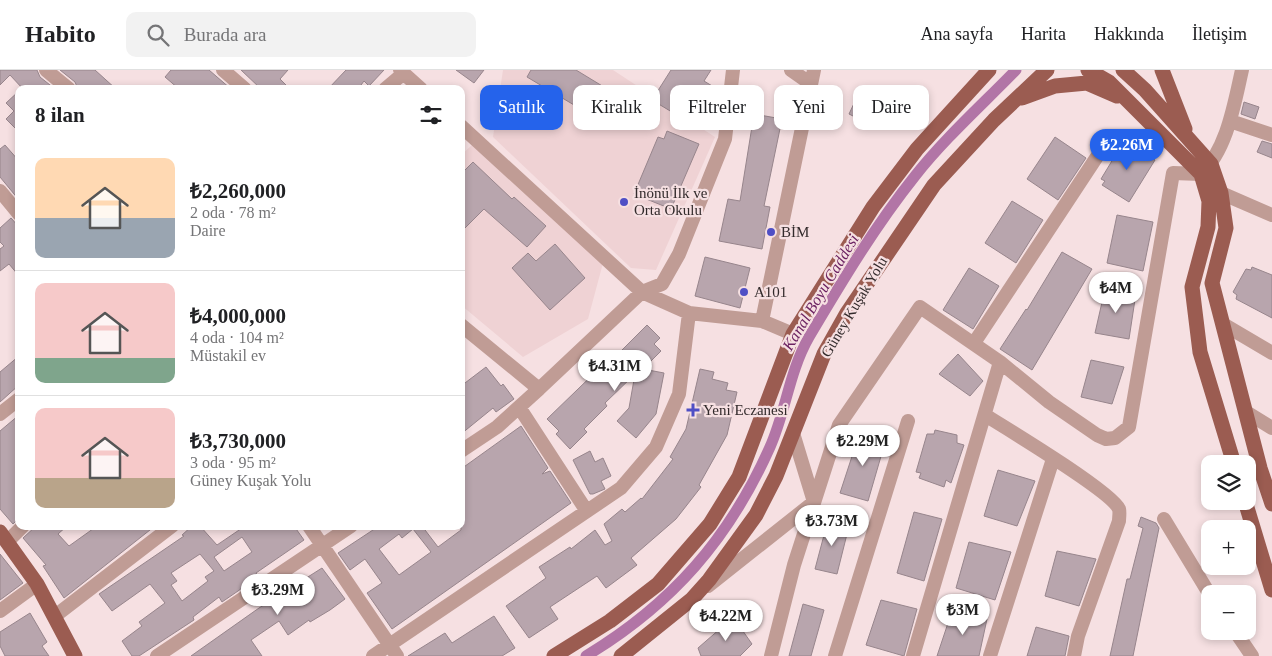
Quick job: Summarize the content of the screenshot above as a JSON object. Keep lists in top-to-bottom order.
{
  "streets": {
    "main road": ["Güney Kuşak Yolu"]
  },
  "water": ["Kanal Boyu Caddesi"],
  "places": {
    "other": ["İnönü İlk ve Orta Okulu", "BİM", "A101"],
    "health": ["Yeni Eczanesi"]
  },
  "page": {
    "header": "Habito",
    "search": "Burada ara",
    "nav": [
      "Ana sayfa",
      "Harita",
      "Hakkında",
      "İletişim"
    ],
    "chip": [
      "Satılık",
      "Kiralık",
      "Filtreler",
      "Yeni",
      "Daire"
    ],
    "heading": "8 ilan",
    "price": [
      "₺2.26M",
      "₺4M",
      "₺4.31M",
      "₺2.29M",
      "₺3.73M",
      "₺3.29M",
      "₺3M",
      "₺4.22M"
    ],
    "list": [
      {
        "name": "₺2,260,000",
        "note": "2 oda · 78 m² · Daire"
      },
      {
        "name": "₺4,000,000",
        "note": "4 oda · 104 m² · Müstakil ev"
      },
      {
        "name": "₺3,730,000",
        "note": "3 oda · 95 m² · Güney Kuşak Yolu"
      }
    ],
    "map_buttons": ["+", "−"]
  }
}
